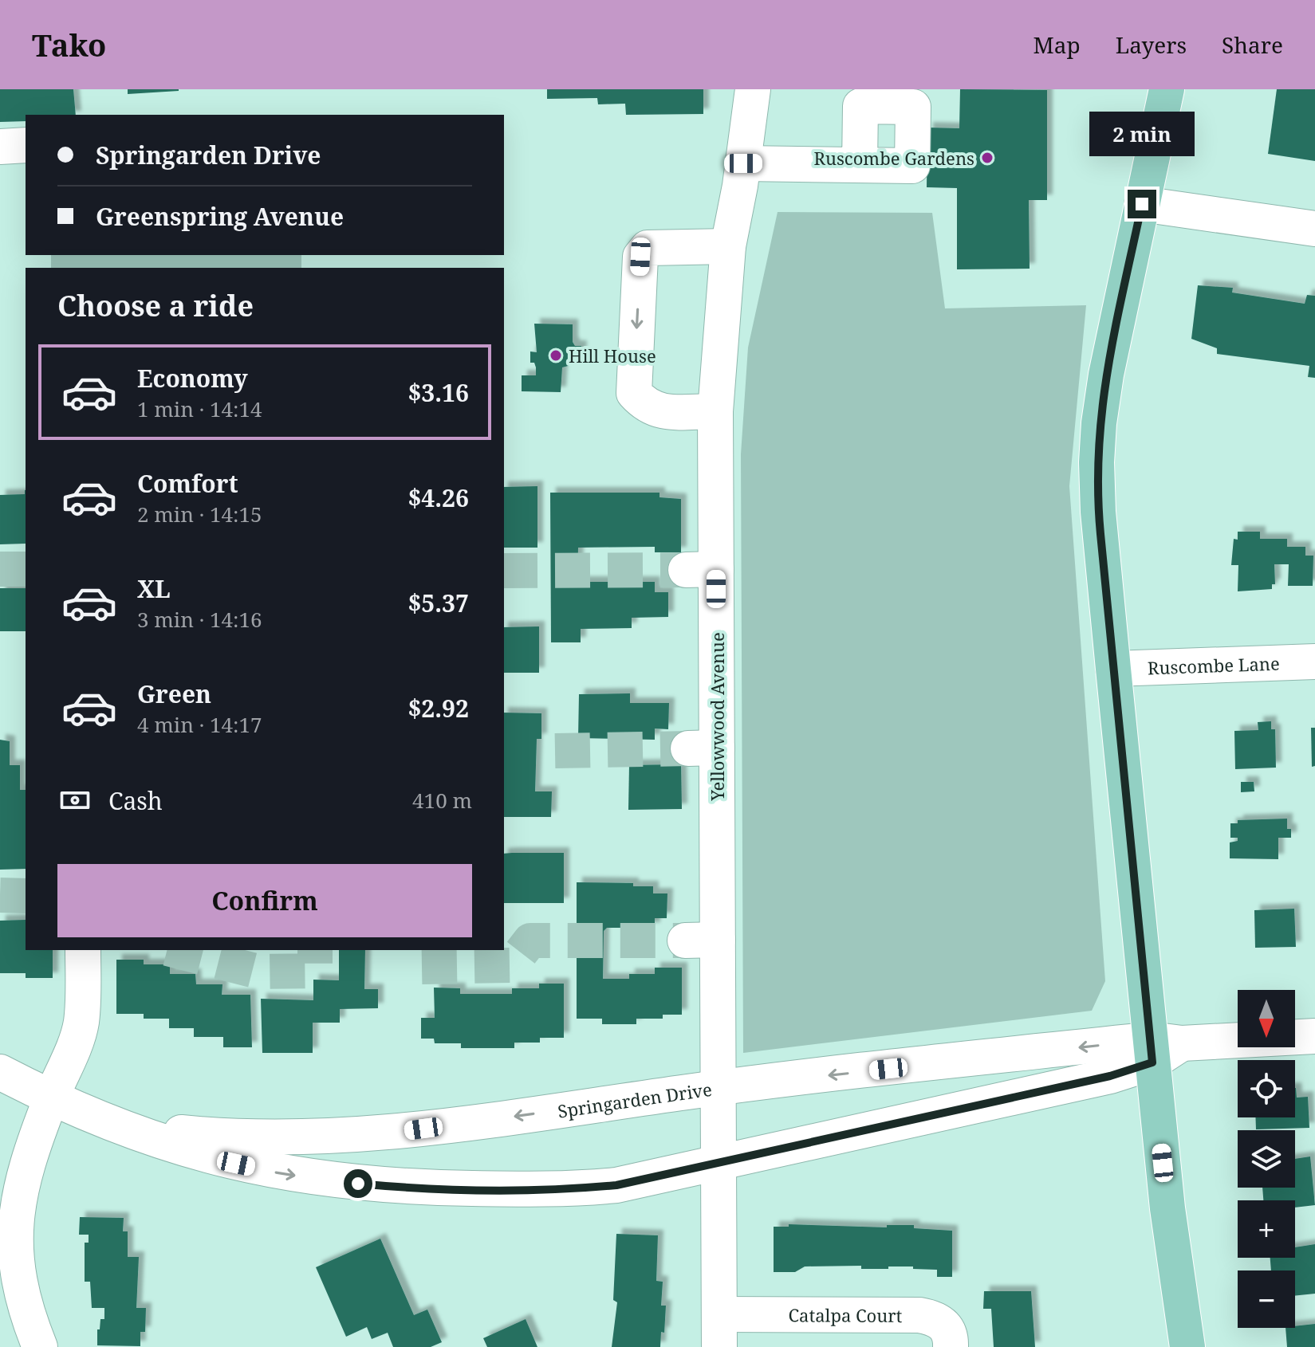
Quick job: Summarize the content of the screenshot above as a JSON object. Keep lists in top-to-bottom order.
{
  "streets": {
    "street": [
      "Ruscombe Lane",
      "Yellowwood Avenue",
      "Springarden Drive",
      "Catalpa Court"
    ]
  },
  "crossings": [
    ["Yellowwood Avenue", "Springarden Drive"],
    ["Yellowwood Avenue", "Catalpa Court"]
  ],
  "places": ["Ruscombe Gardens", "Hill House"],
  "north": "bottom",
  "page": {
    "header": "Tako",
    "nav": ["Map", "Layers", "Share"],
    "bubble": "2 min",
    "banner": ["Springarden Drive", "Greenspring Avenue"],
    "heading": "Choose a ride",
    "list": [
      {
        "name": "Economy",
        "note": "1 min · 14:14",
        "value": "$3.16"
      },
      {
        "name": "Comfort",
        "note": "2 min · 14:15",
        "value": "$4.26"
      },
      {
        "name": "XL",
        "note": "3 min · 14:16",
        "value": "$5.37"
      },
      {
        "name": "Green",
        "note": "4 min · 14:17",
        "value": "$2.92"
      }
    ],
    "pay": ["Cash", "410 m"],
    "buttons": "Confirm",
    "map_buttons": ["+", "−"]
  }
}
